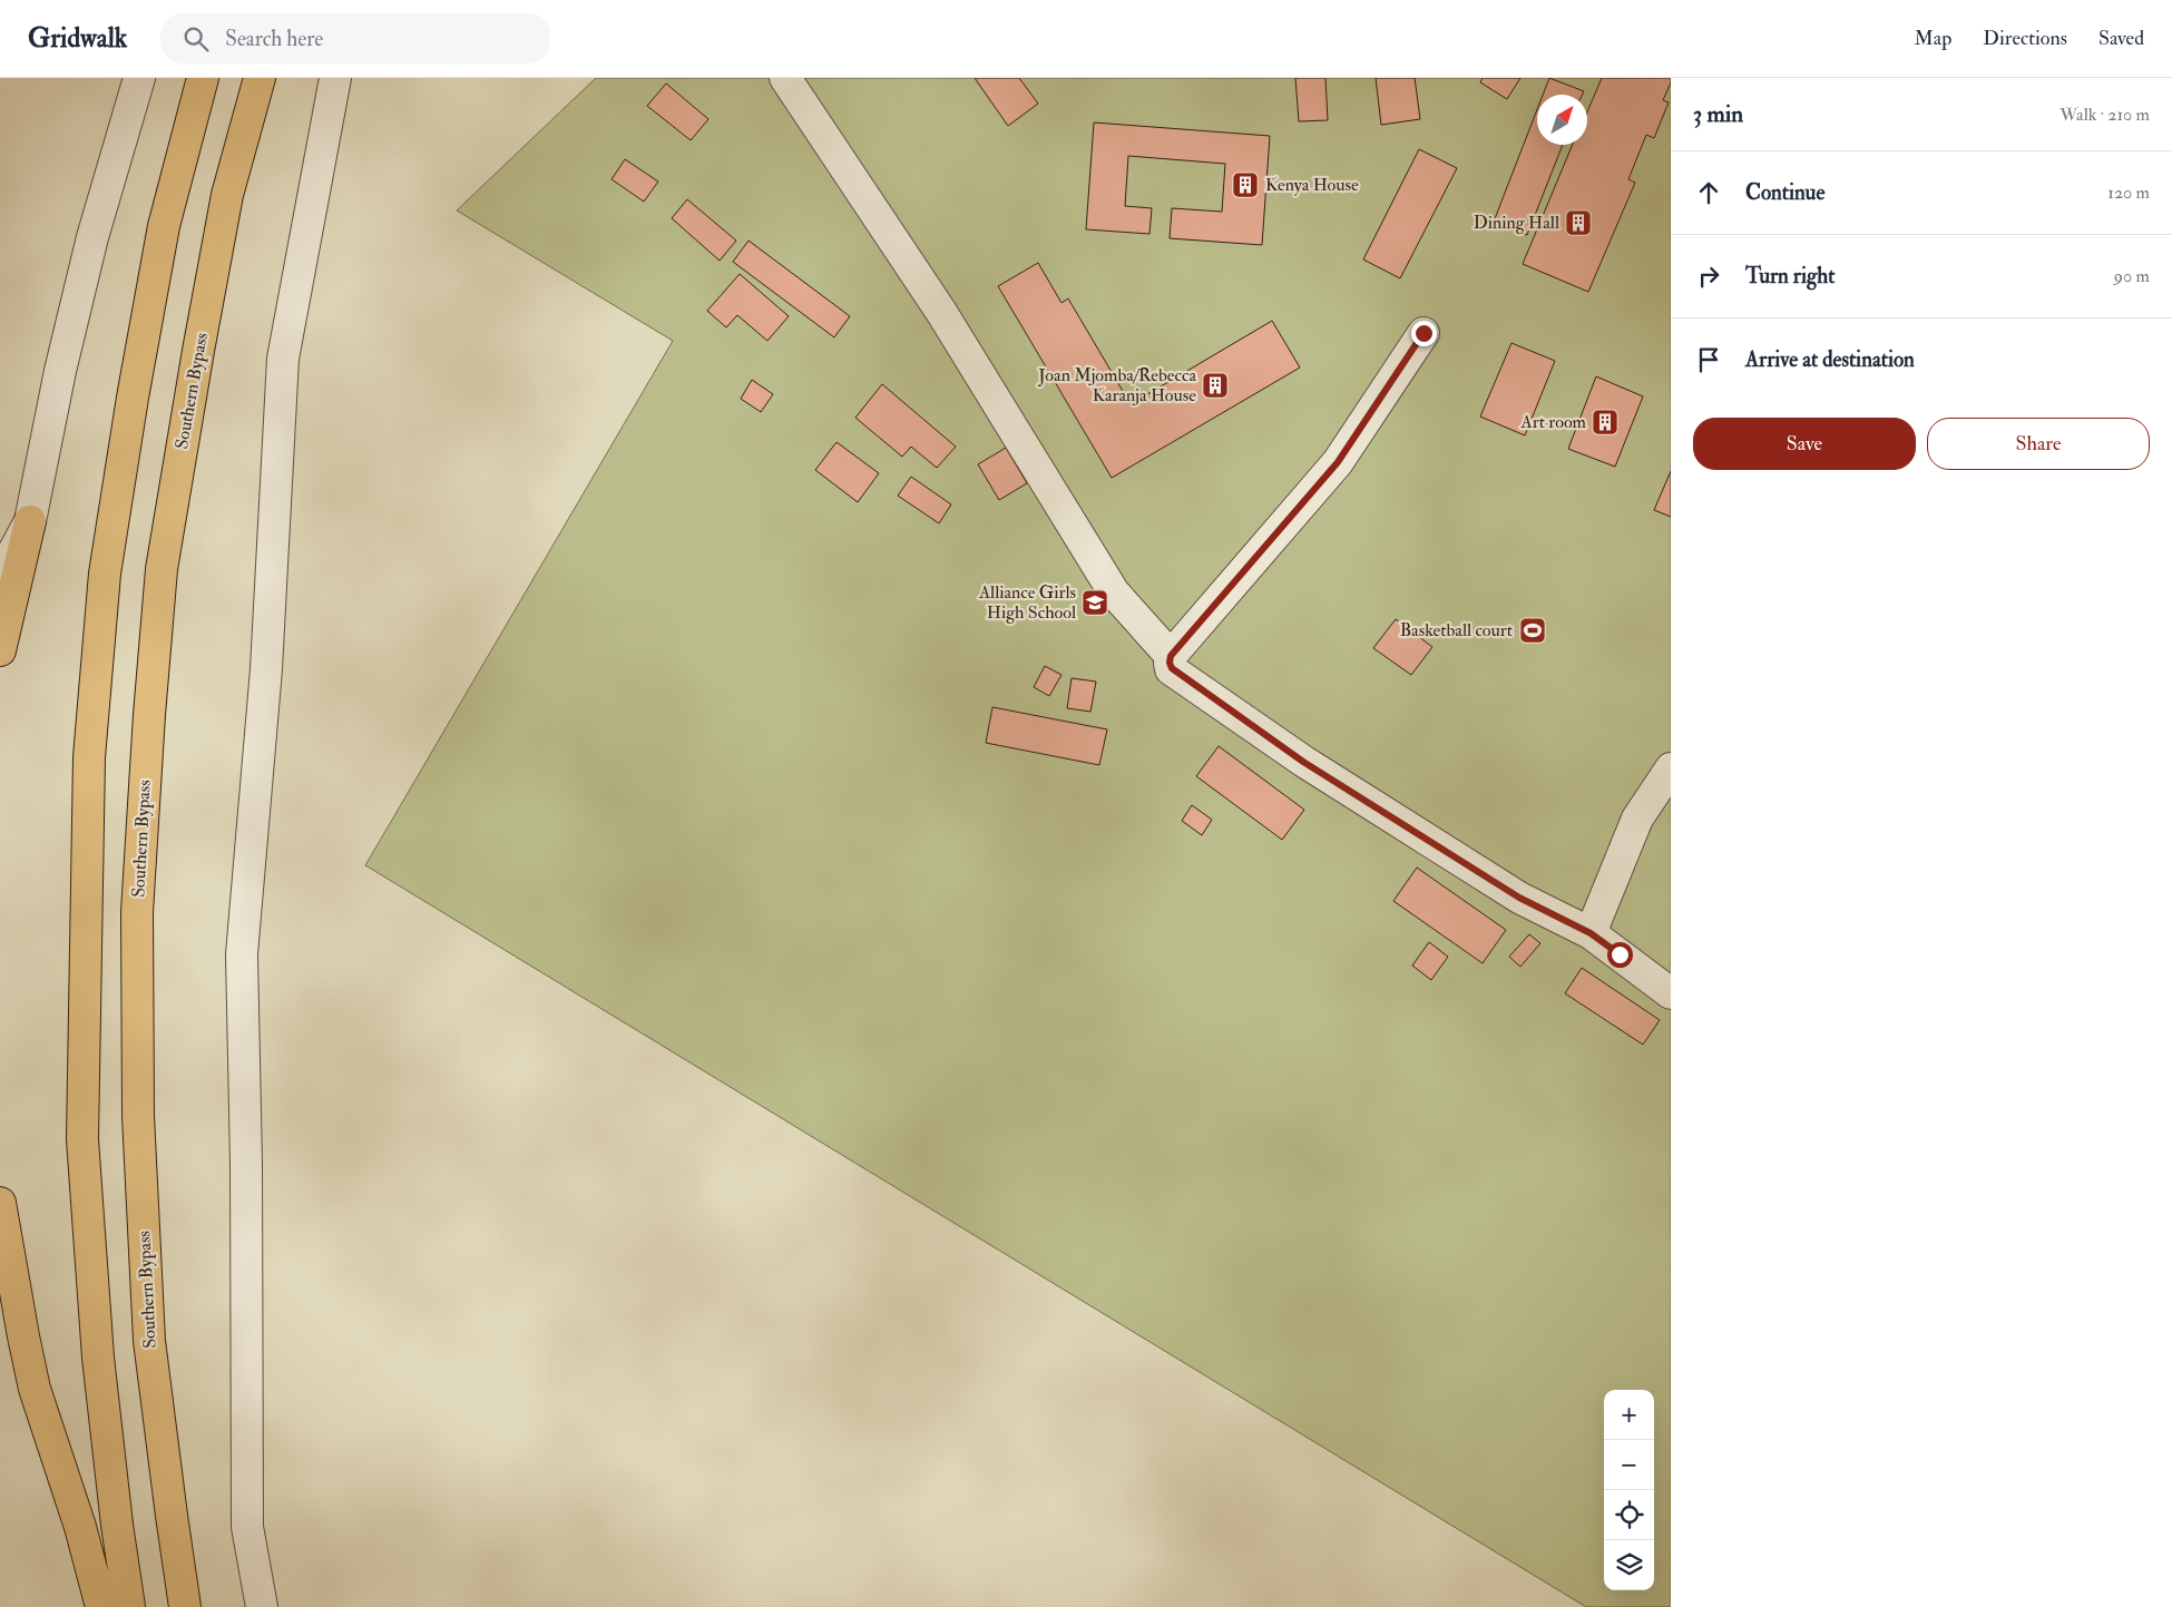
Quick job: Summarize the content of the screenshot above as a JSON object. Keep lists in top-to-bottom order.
{
  "streets": {
    "highway": ["Southern Bypass"]
  },
  "places": {
    "building": [
      "Kenya House",
      "Dining Hall",
      "Joan Mjomba/Rebecca Karanja House",
      "Art room"
    ],
    "school or university": ["Alliance Girls High School"],
    "sports": ["Basketball court"]
  },
  "north": "top right",
  "page": {
    "header": "Gridwalk",
    "search": "Search here",
    "nav": ["Map", "Directions", "Saved"],
    "heading": ["3 min", "Walk · 210 m"],
    "list": [
      ["Continue", "120 m"],
      ["Turn right", "90 m"],
      "Arrive at destination"
    ],
    "buttons": ["Save", "Share"],
    "map_buttons": ["+", "−"]
  }
}
